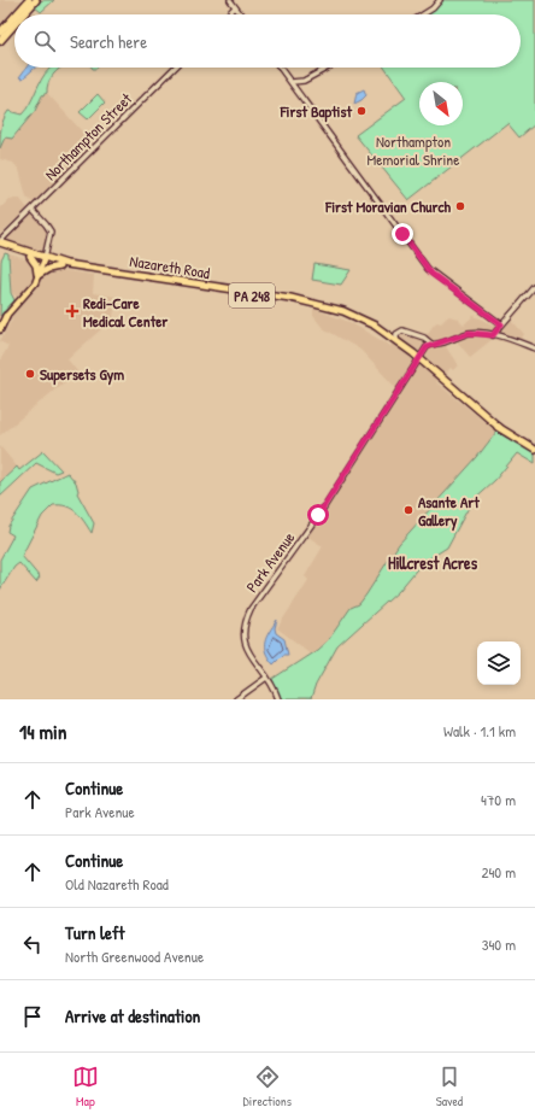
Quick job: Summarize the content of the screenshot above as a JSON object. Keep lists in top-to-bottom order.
{
  "streets": {
    "highway": ["Nazareth Road", "PA 248"],
    "street": ["Northampton Street", "Park Avenue"]
  },
  "crossings": [
    ["Northampton Street", "Nazareth Road"],
    ["Nazareth Road", "Park Avenue"]
  ],
  "districts": ["Hillcrest Acres"],
  "parks": ["Northampton Memorial Shrine"],
  "places": {
    "other": [
      "First Baptist",
      "First Moravian Church",
      "Supersets Gym",
      "Asante Art Gallery"
    ],
    "health": ["Redi-Care Medical Center"]
  },
  "north": "bottom right",
  "page": {
    "search": "Search here",
    "heading": ["14 min", "Walk · 1.1 km"],
    "list": [
      ["Continue", "Park Avenue", "470 m"],
      ["Continue", "Old Nazareth Road", "240 m"],
      ["Turn left", "North Greenwood Avenue", "340 m"],
      "Arrive at destination"
    ],
    "nav": ["Map", "Directions", "Saved"]
  }
}
